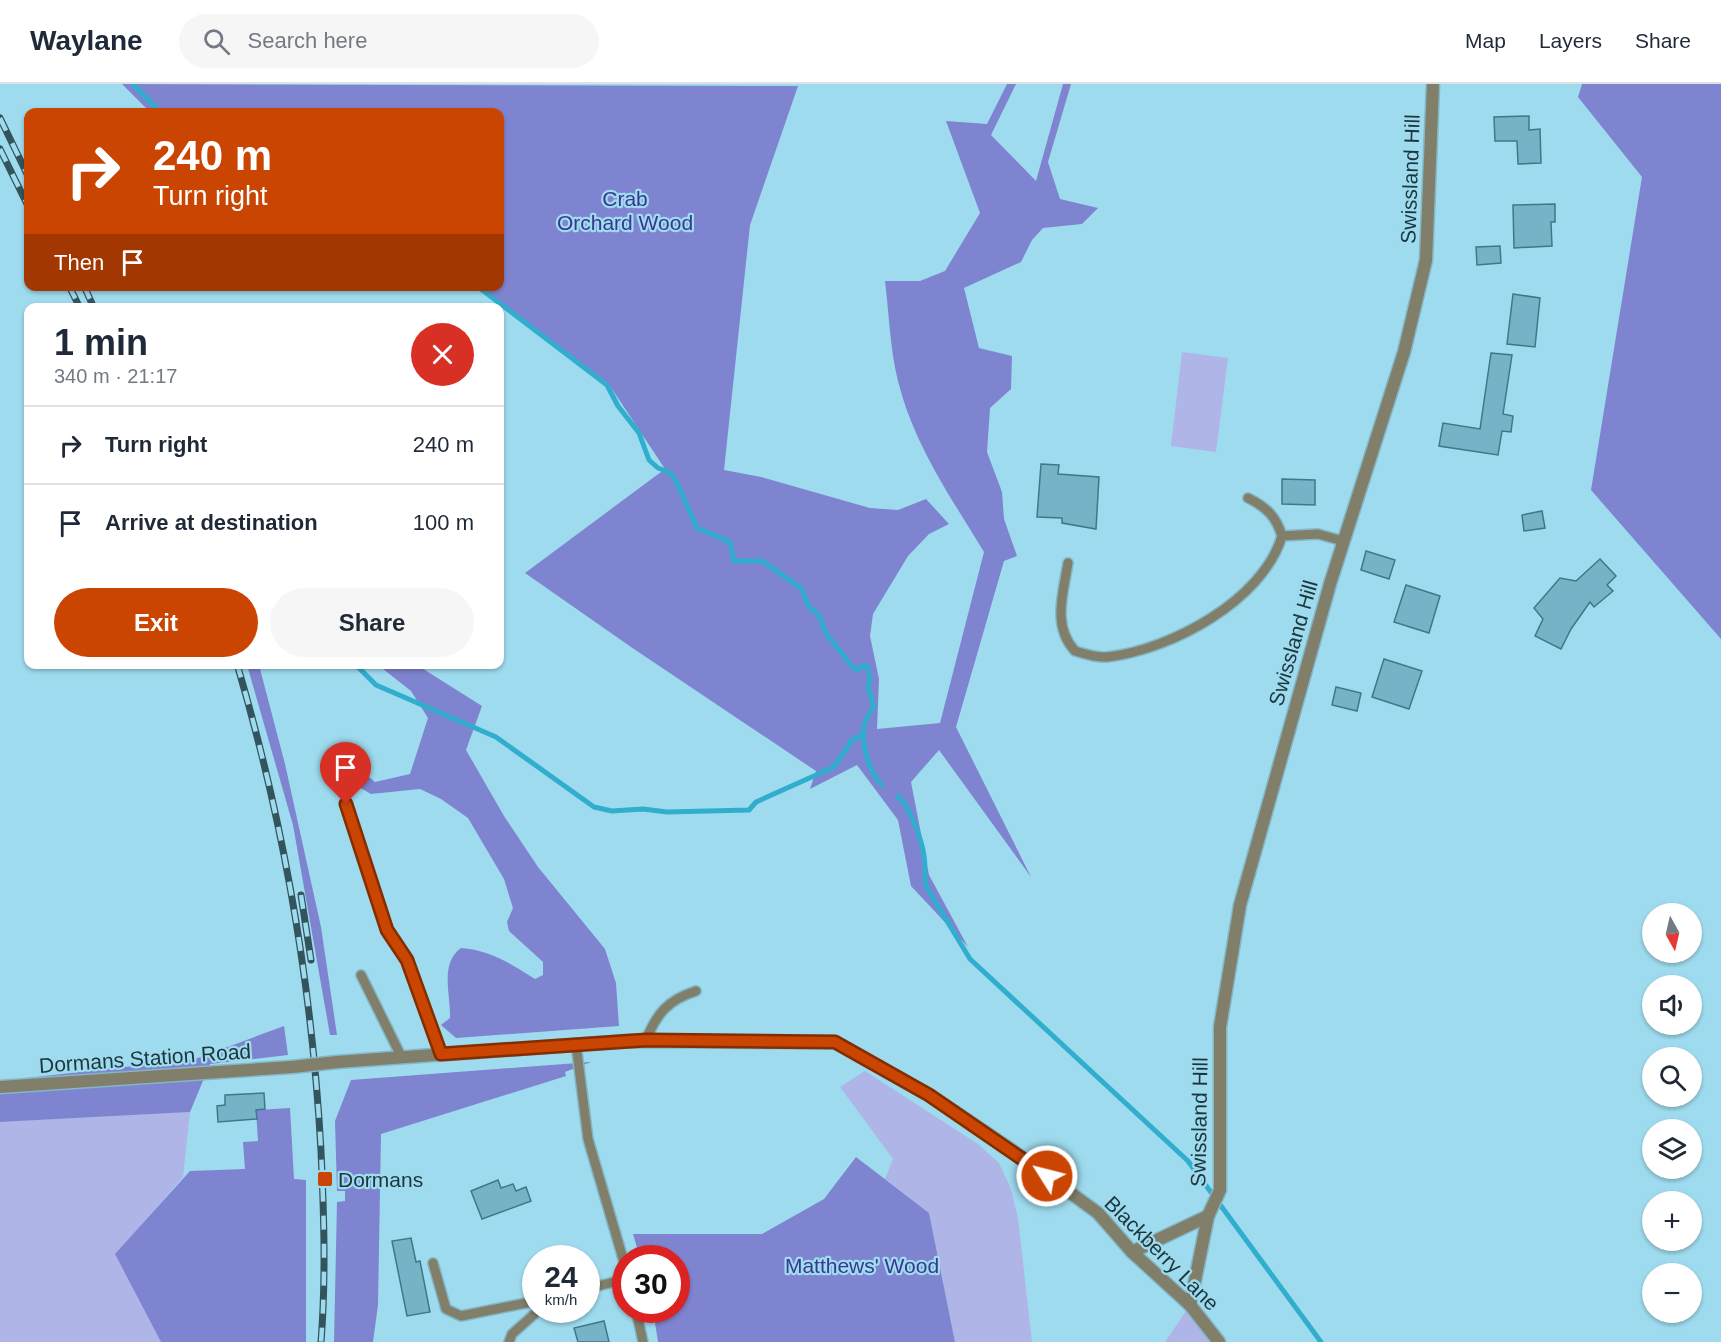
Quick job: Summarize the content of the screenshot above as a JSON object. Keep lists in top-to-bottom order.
{
  "streets": {
    "street": ["Swissland Hill", "Dormans Station Road", "Blackberry Lane"]
  },
  "crossings": [
    ["Swissland Hill", "Blackberry Lane"],
    ["Dormans Station Road", "Blackberry Lane"]
  ],
  "parks": ["Crab Orchard Wood", "Matthews' Wood"],
  "places": {
    "transit": ["Dormans"]
  },
  "north": "bottom",
  "page": {
    "header": "Waylane",
    "search": "Search here",
    "nav": ["Map", "Layers", "Share"],
    "turn": ["240 m", "Turn right"],
    "then": "Then",
    "heading": ["1 min", "340 m · 21:17"],
    "list": [
      {
        "name": "Turn right",
        "value": "240 m"
      },
      {
        "name": "Arrive at destination",
        "value": "100 m"
      }
    ],
    "buttons": ["Exit", "Share"],
    "map_buttons": ["+", "−"],
    "speed": "24 km/h",
    "limit": "30"
  }
}
